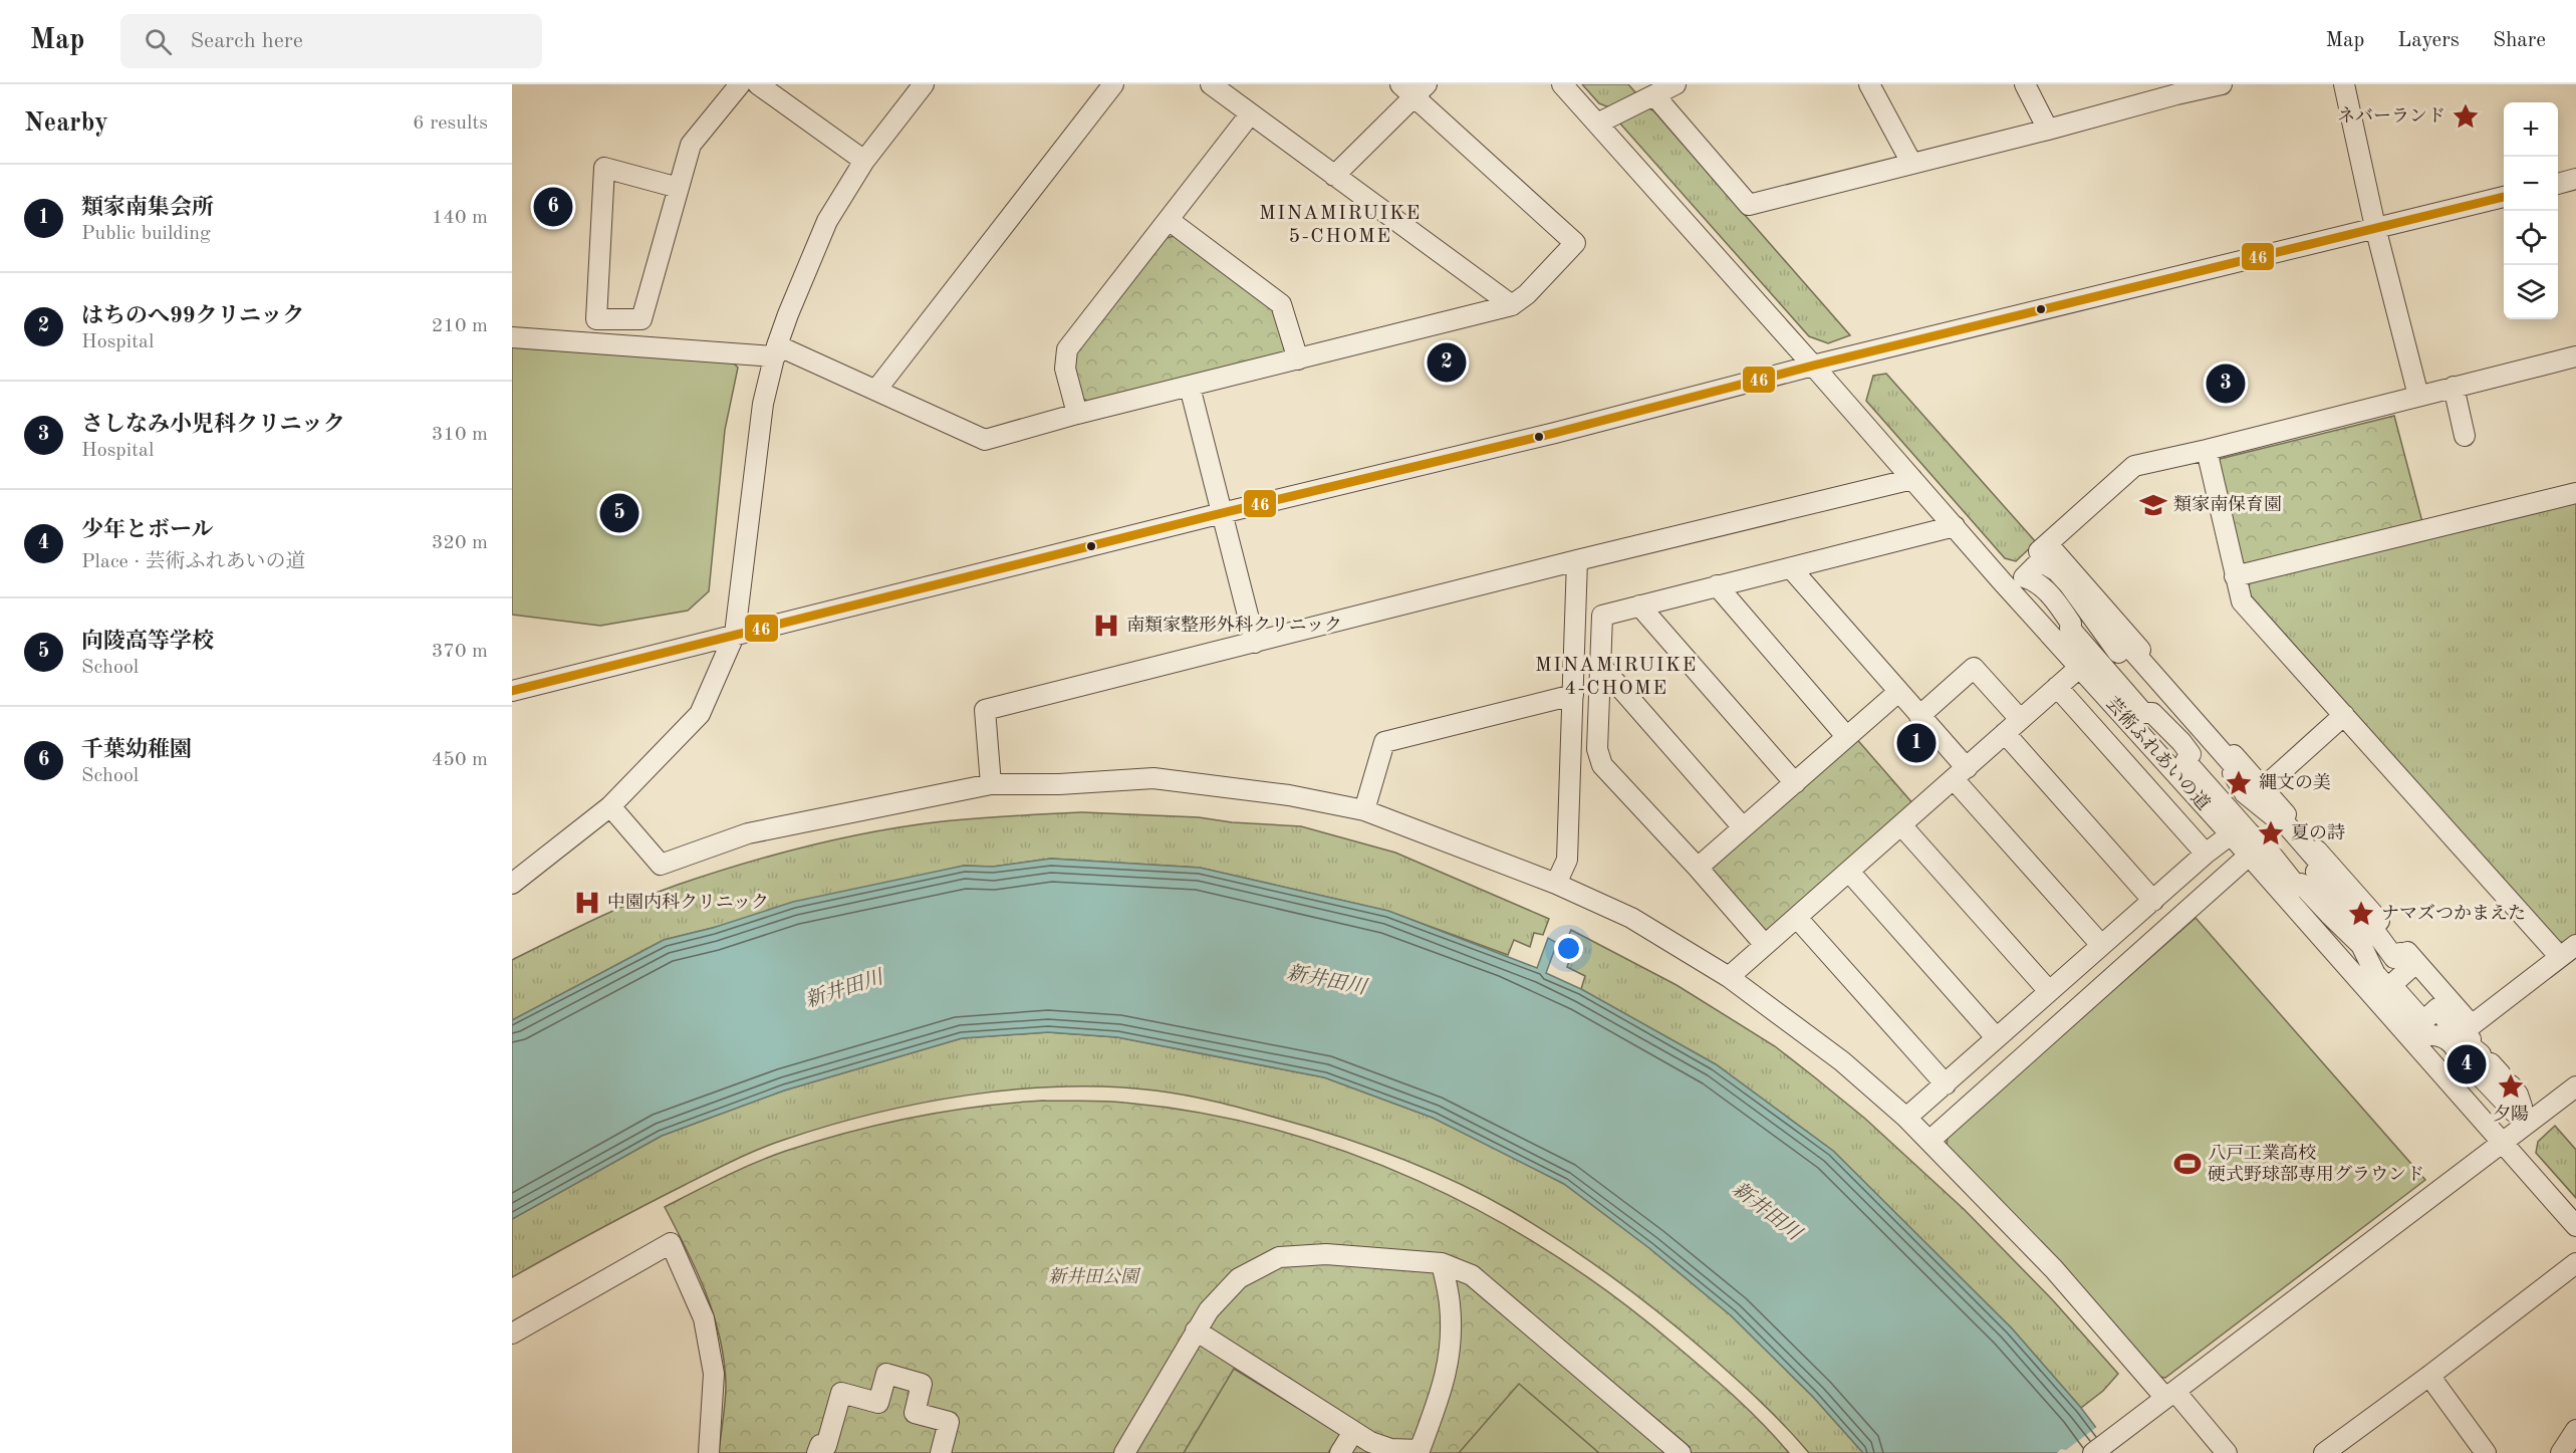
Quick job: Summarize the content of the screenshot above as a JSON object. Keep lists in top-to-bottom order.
{
  "streets": {
    "street": ["芸術ふれあいの道"]
  },
  "districts": ["MINAMIRUIKE 5-CHOME", "MINAMIRUIKE 4-CHOME"],
  "water": ["新井田川"],
  "parks": ["新井田公園"],
  "places": {
    "place": [
      "ネバーランド",
      "縄文の美",
      "夏の詩",
      "ナマズつかまえた",
      "夕陽"
    ],
    "school or university": ["類家南保育園"],
    "hospital": ["南類家整形外科クリニック", "中園内科クリニック"],
    "sports": ["八戸工業高校 硬式野球部専用グラウンド"]
  },
  "lines": ["transit line 46"],
  "page": {
    "header": "Map",
    "search": "Search here",
    "nav": ["Map", "Layers", "Share"],
    "heading": ["Nearby", "6 results"],
    "map_buttons": ["+", "−"],
    "list": [
      {
        "mark": "1",
        "name": "類家南集会所",
        "note": "Public building",
        "value": "140 m"
      },
      {
        "mark": "2",
        "name": "はちのへ99クリニック",
        "note": "Hospital",
        "value": "210 m"
      },
      {
        "mark": "3",
        "name": "さしなみ小児科クリニック",
        "note": "Hospital",
        "value": "310 m"
      },
      {
        "mark": "4",
        "name": "少年とボール",
        "note": "Place · 芸術ふれあいの道",
        "value": "320 m"
      },
      {
        "mark": "5",
        "name": "向陵高等学校",
        "note": "School",
        "value": "370 m"
      },
      {
        "mark": "6",
        "name": "千葉幼稚園",
        "note": "School",
        "value": "450 m"
      }
    ],
    "pins": [
      "6",
      "2",
      "3",
      "5",
      "1",
      "4"
    ]
  }
}
